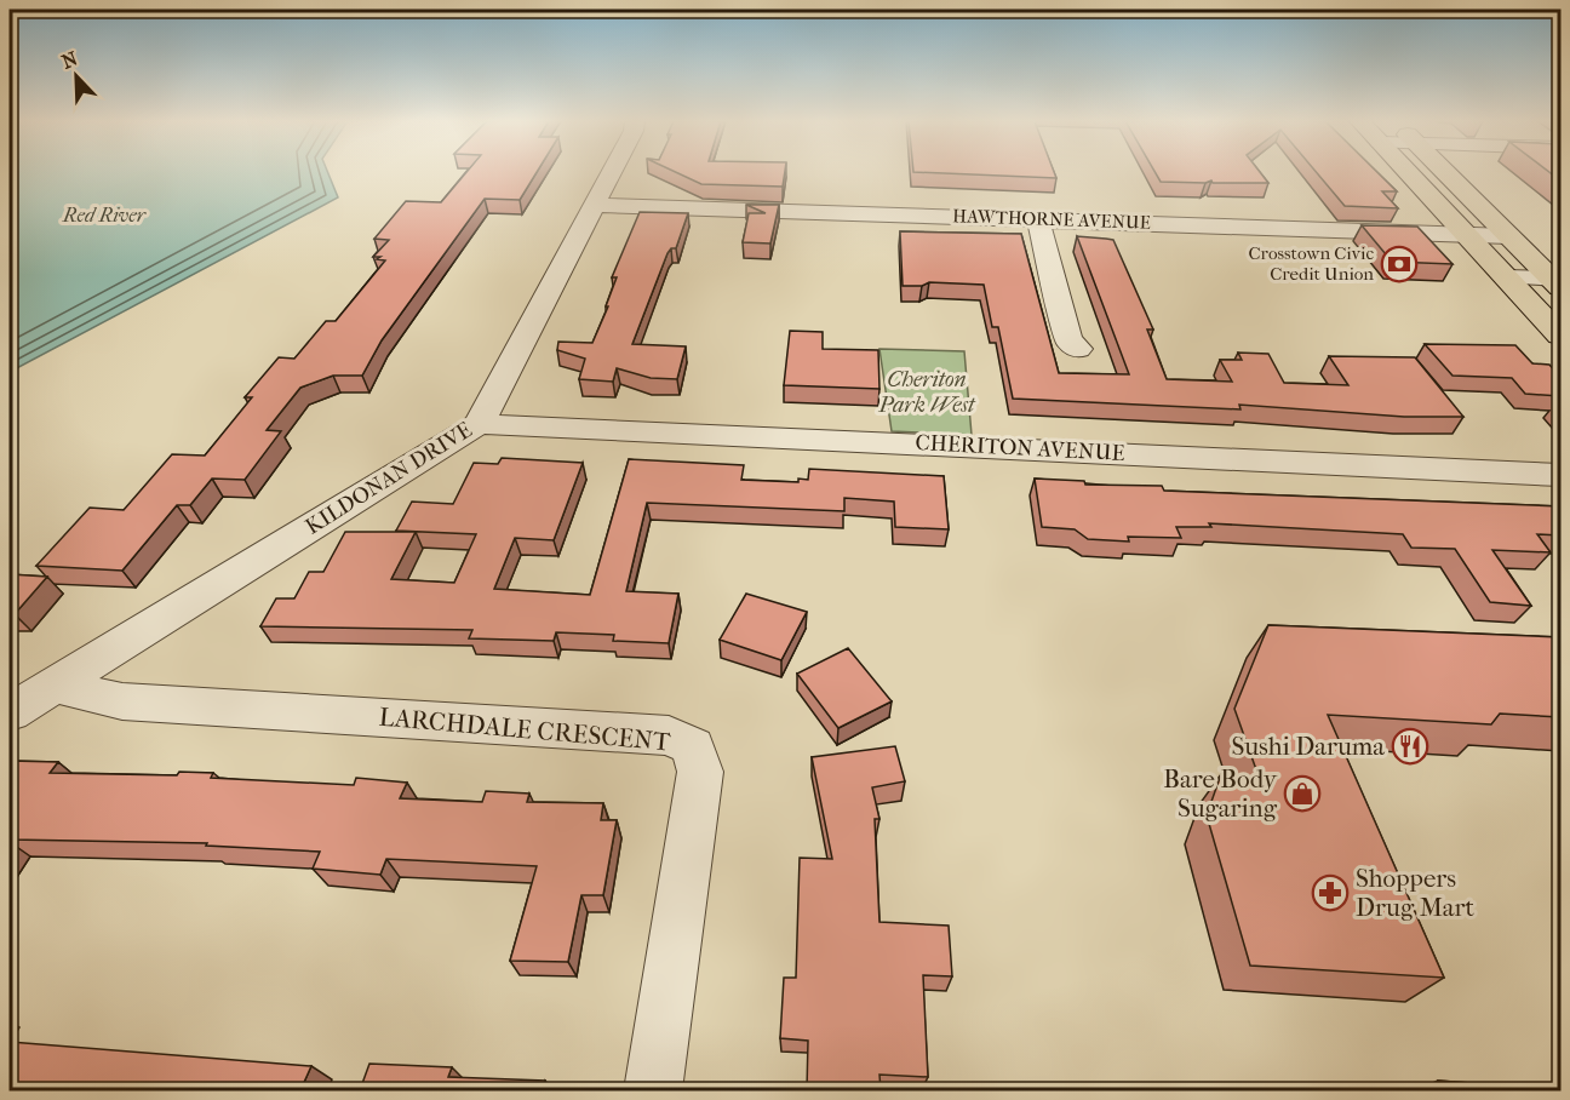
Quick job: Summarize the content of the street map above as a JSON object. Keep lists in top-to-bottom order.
{
  "streets": {
    "street": [
      "HAWTHORNE AVENUE",
      "CHERITON AVENUE",
      "KILDONAN DRIVE",
      "LARCHDALE CRESCENT"
    ]
  },
  "crossings": [
    ["HAWTHORNE AVENUE", "KILDONAN DRIVE"],
    ["CHERITON AVENUE", "KILDONAN DRIVE"],
    ["KILDONAN DRIVE", "LARCHDALE CRESCENT"]
  ],
  "water": ["Red River"],
  "parks": ["Cheriton Park West"],
  "places": {
    "bank": ["Crosstown Civic Credit Union"],
    "restaurant": ["Sushi Daruma"],
    "shop": ["Bare Body Sugaring"],
    "pharmacy": ["Shoppers Drug Mart"]
  },
  "north": "top left"
}
